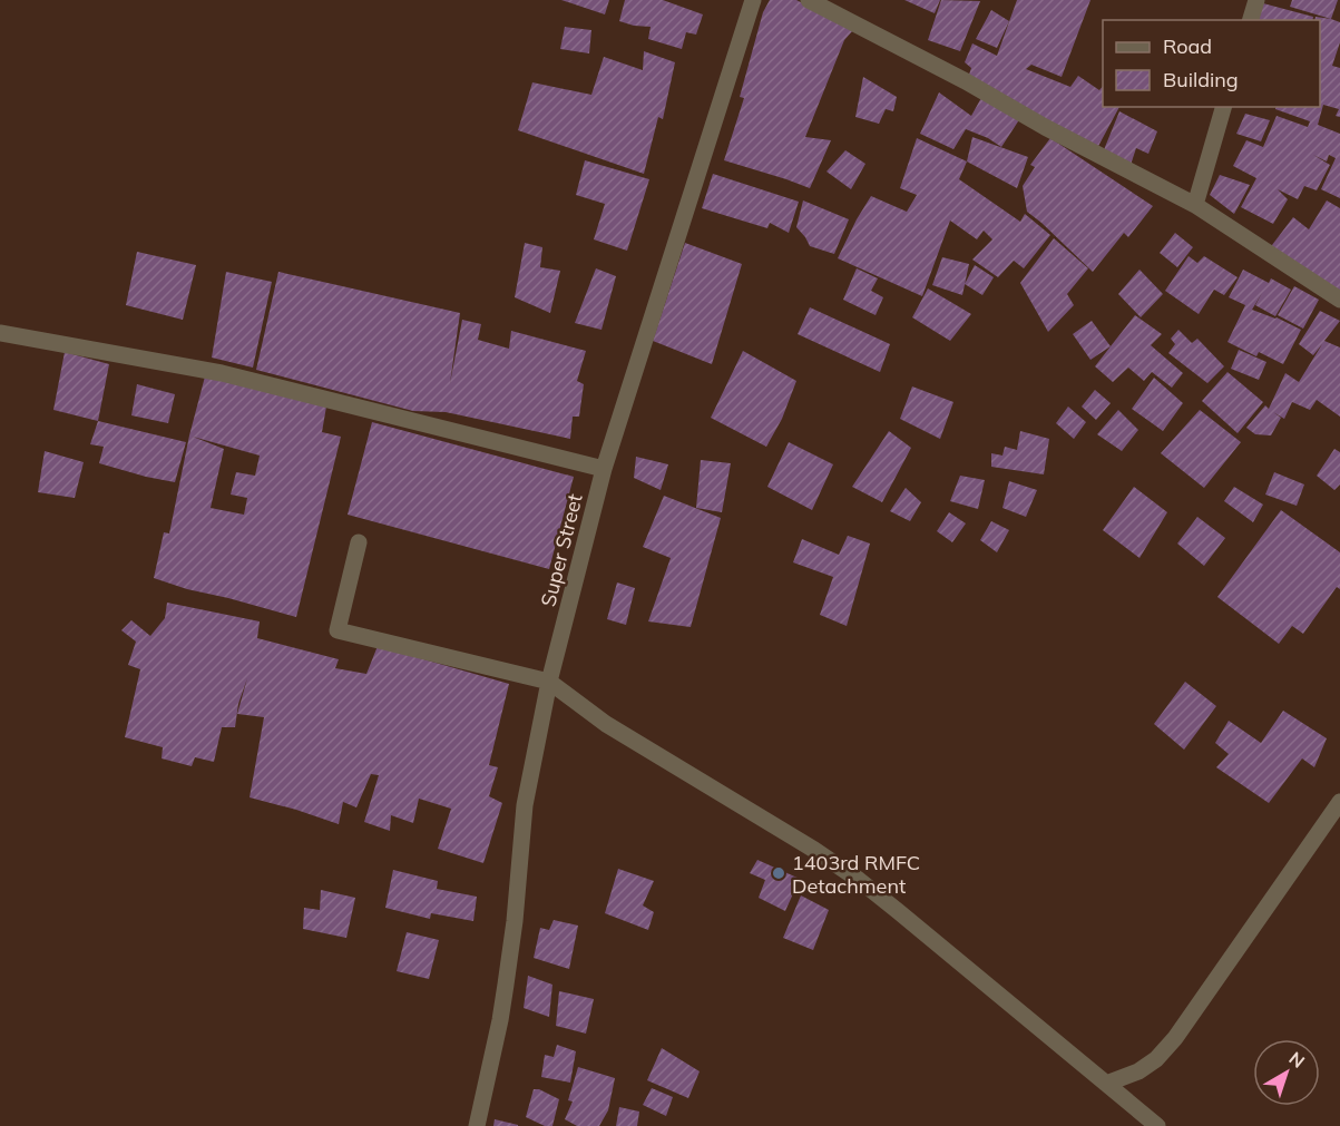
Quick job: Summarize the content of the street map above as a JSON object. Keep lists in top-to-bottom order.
{
  "streets": {
    "street": ["Super Street"]
  },
  "places": ["1403rd RMFC Detachment"],
  "legend": ["Road", "Building"],
  "north": "top right"
}
